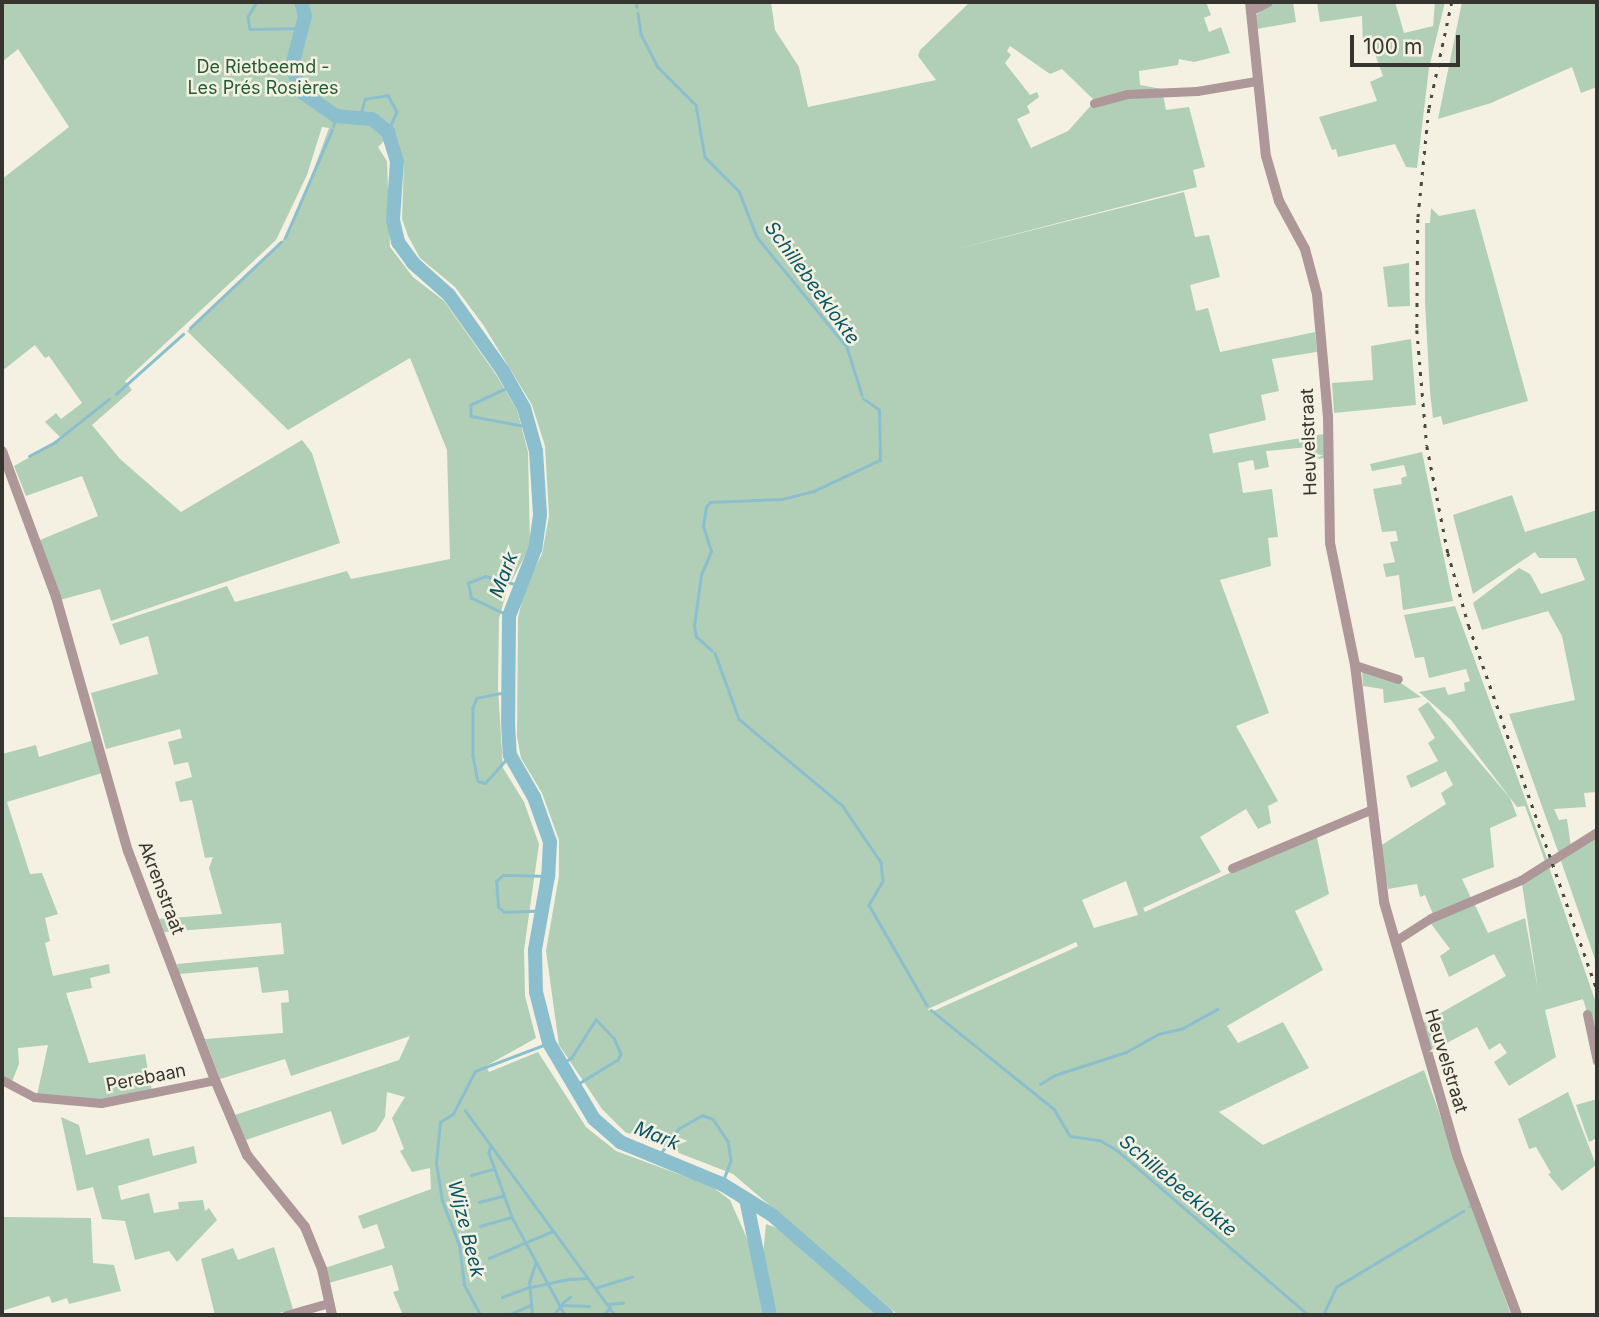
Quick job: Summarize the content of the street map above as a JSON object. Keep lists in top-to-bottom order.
{
  "streets": {
    "street": ["Heuvelstraat", "Akrenstraat", "Perebaan"]
  },
  "crossings": [
    ["Akrenstraat", "Perebaan"]
  ],
  "water": ["Schillebeeklokte", "Mark", "Wijze Beek"],
  "parks": ["De Rietbeemd - Les Prés Rosières"],
  "scale_bar": "100 m"
}
